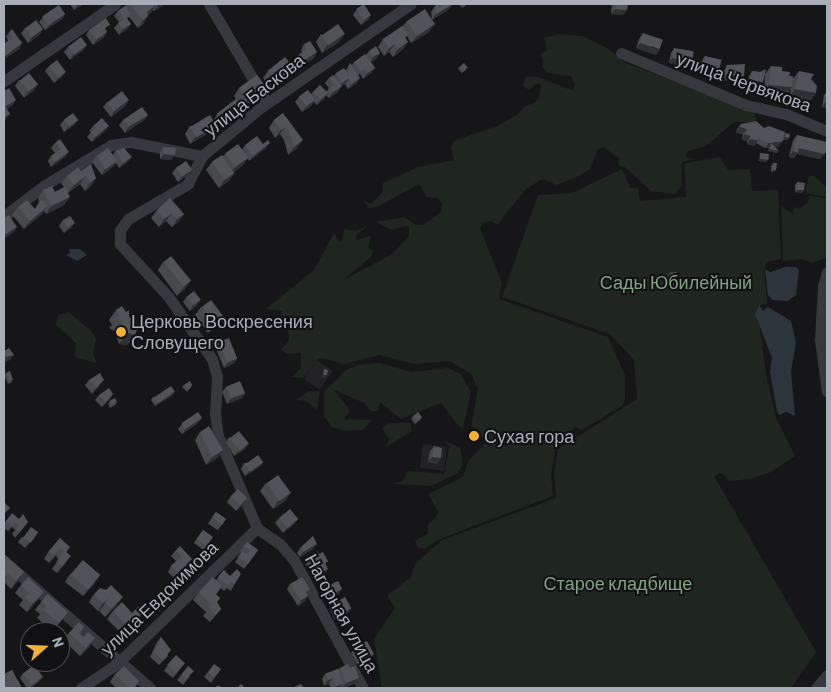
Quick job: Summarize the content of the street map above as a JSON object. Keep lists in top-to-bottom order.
{
  "streets": {
    "street": [
      "улица Червякова",
      "улица Баскова",
      "улица Евдокимова",
      "Нагорная улица"
    ]
  },
  "crossings": [
    ["улица Евдокимова", "Нагорная улица"]
  ],
  "parks": ["Сады Юбилейный", "Старое кладбище"],
  "places": ["Церковь Воскресения Словущего", "Сухая гора"],
  "north": "right"
}
